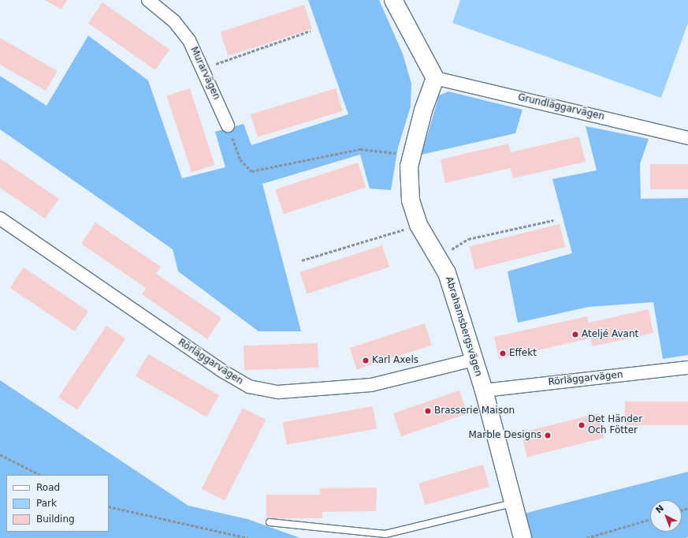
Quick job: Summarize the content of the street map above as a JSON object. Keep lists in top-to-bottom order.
{
  "streets": {
    "street": [
      "Murarvägen",
      "Grundläggarvägen",
      "Abrahamsbergsvägen",
      "Rörläggarvägen"
    ]
  },
  "crossings": [
    ["Grundläggarvägen", "Abrahamsbergsvägen"],
    ["Abrahamsbergsvägen", "Rörläggarvägen"]
  ],
  "places": [
    "Ateljé Avant",
    "Effekt",
    "Karl Axels",
    "Brasserie Maison",
    "Det Händer Och Fötter",
    "Marble Designs"
  ],
  "legend": ["Road", "Park", "Building"],
  "north": "top left"
}
